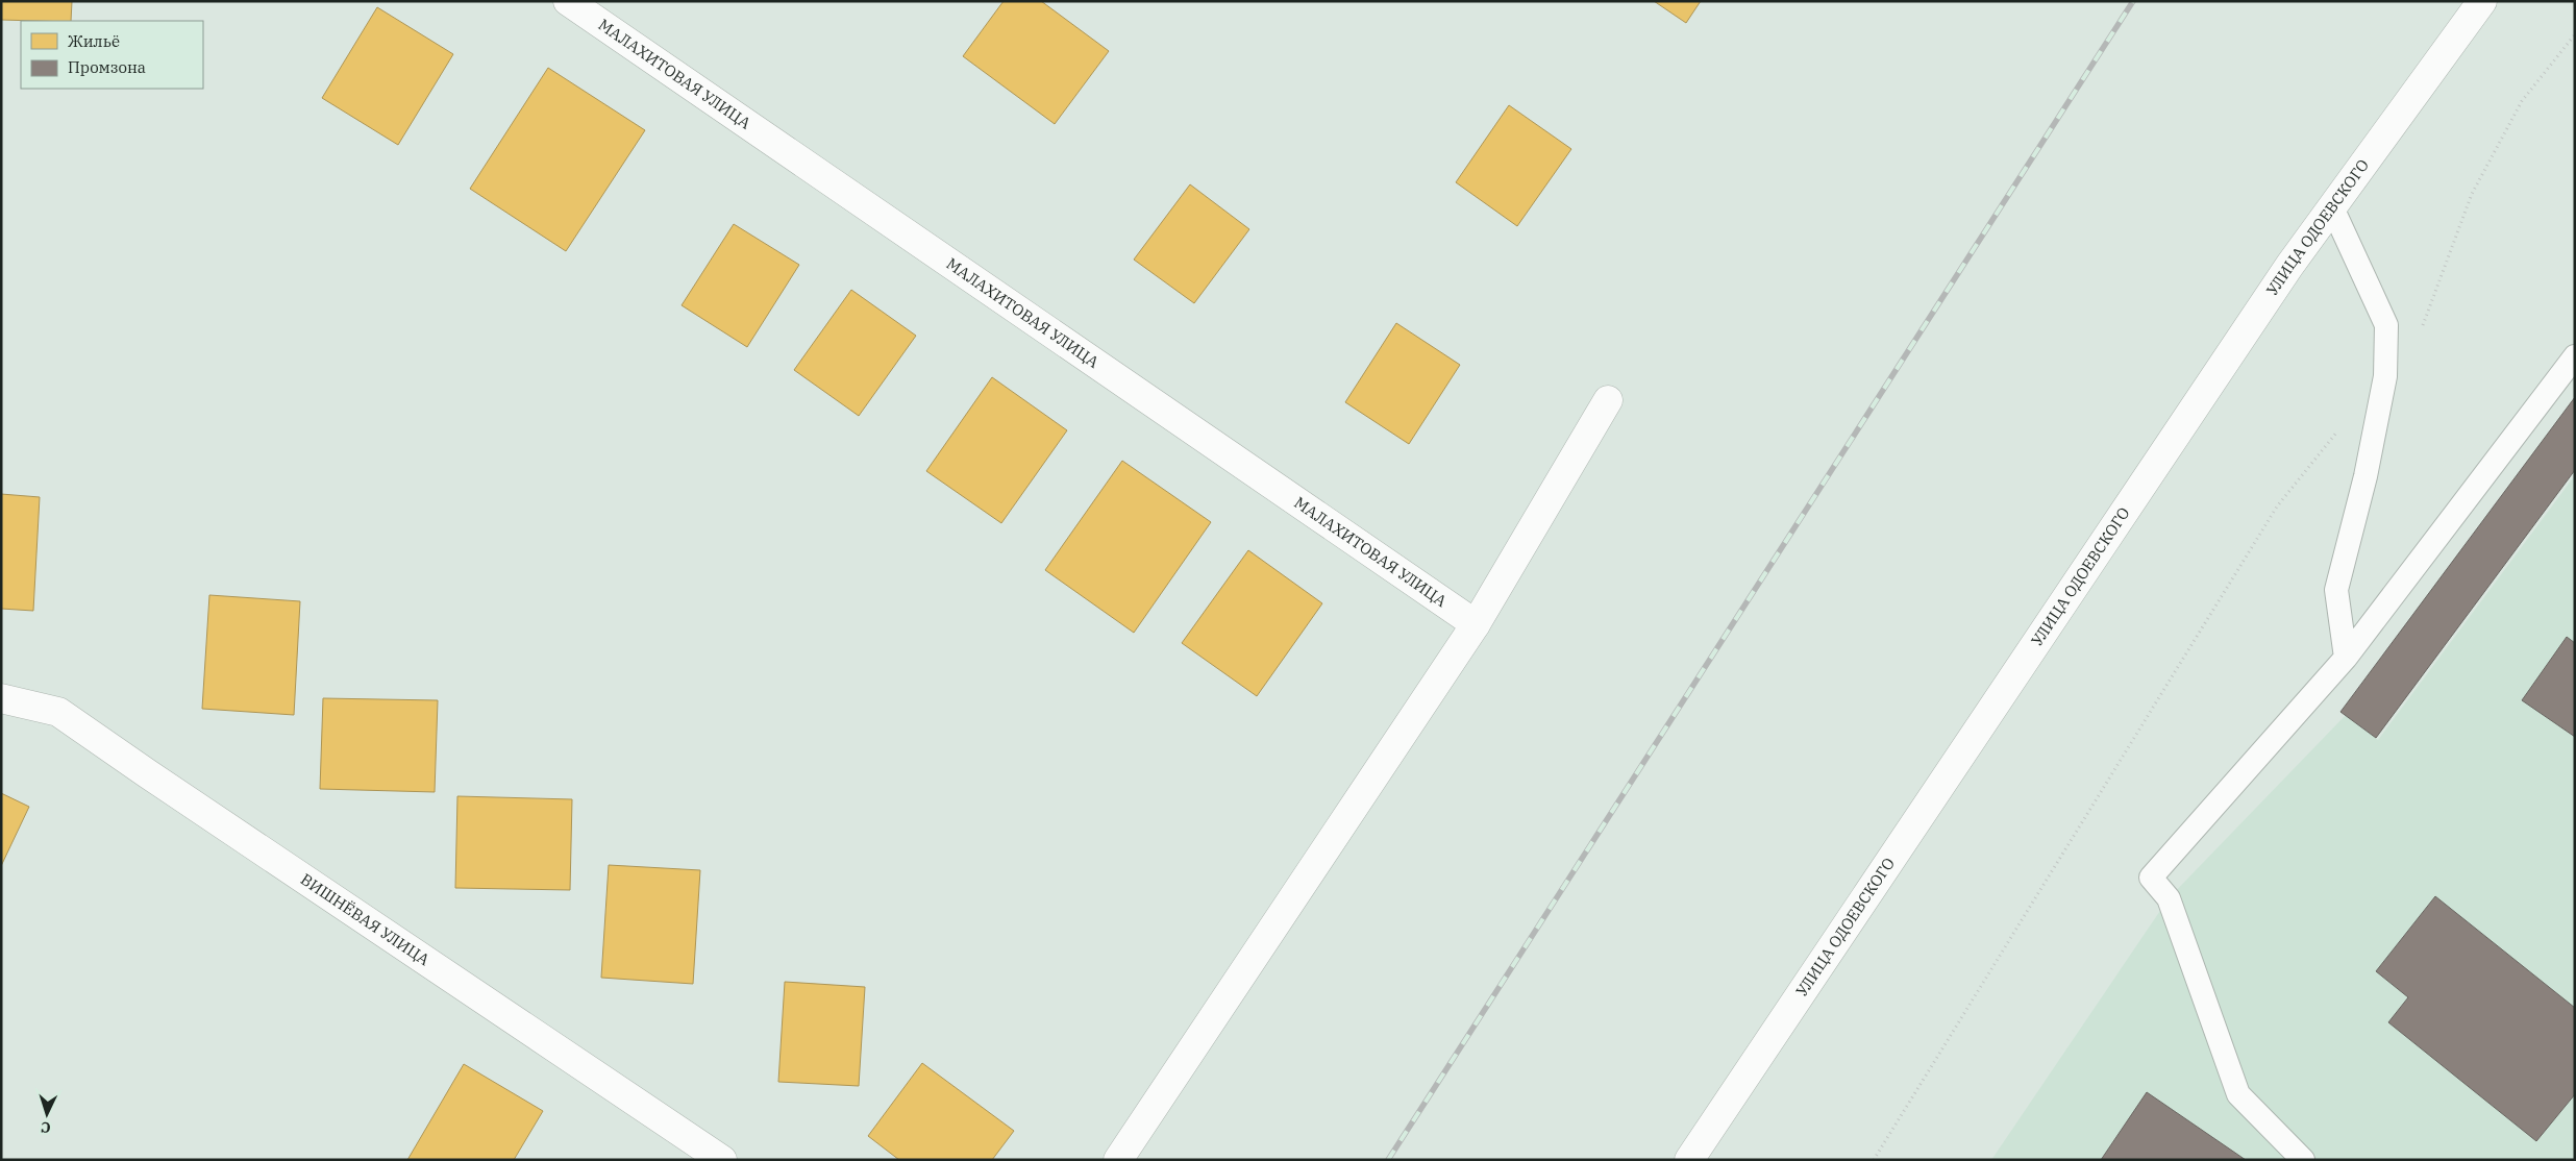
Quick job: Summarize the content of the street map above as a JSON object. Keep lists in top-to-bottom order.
{
  "streets": {
    "street": ["МАЛАХИТОВАЯ УЛИЦА", "УЛИЦА ОДОЕВСКОГО", "ВИШНЁВАЯ УЛИЦА"]
  },
  "legend": ["Жильё", "Промзона"],
  "north": "bottom"
}
